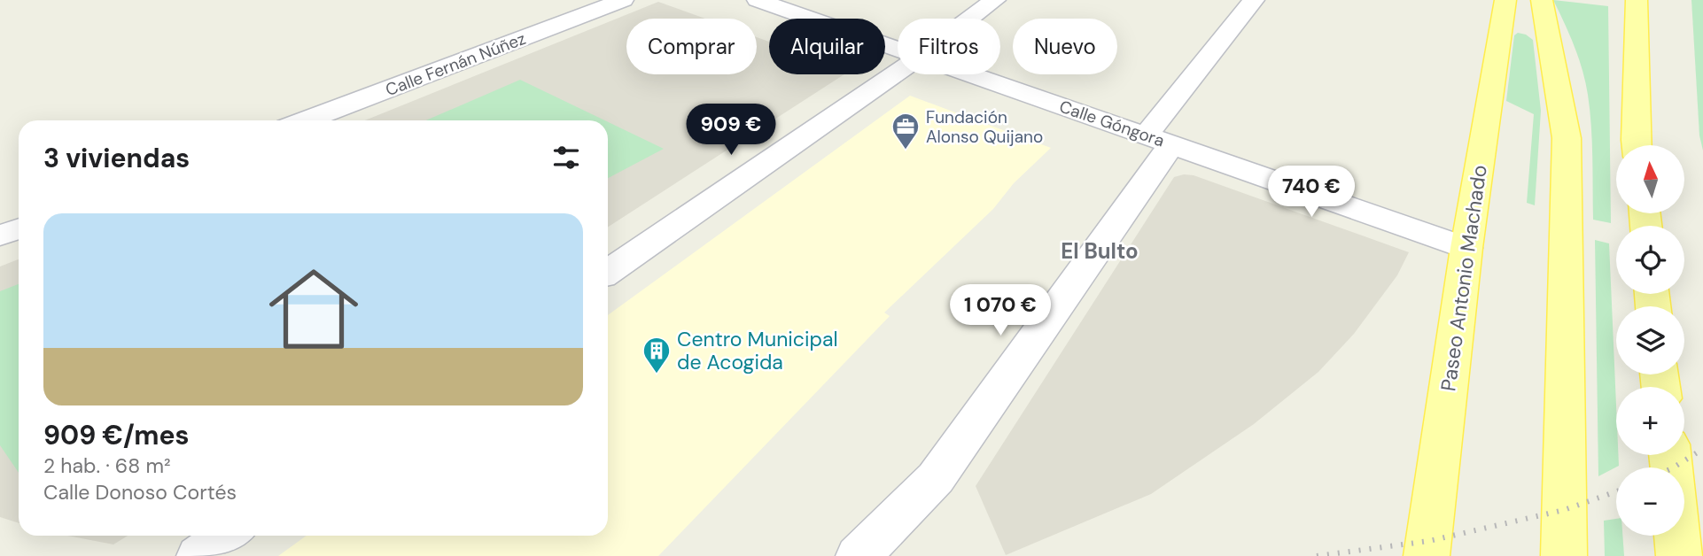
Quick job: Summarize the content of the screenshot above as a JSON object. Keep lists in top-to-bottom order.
{
  "streets": {
    "main road": ["Paseo Antonio Machado"],
    "street": ["Calle Fernán Núñez", "Calle Góngora"]
  },
  "crossings": [
    ["Calle Góngora", "Paseo Antonio Machado"]
  ],
  "districts": ["El Bulto"],
  "places": {
    "office": ["Fundación Alonso Quijano"],
    "building": ["Centro Municipal de Acogida"]
  },
  "north": "top",
  "page": {
    "chip": [
      "Comprar",
      "Alquilar",
      "Filtros",
      "Nuevo"
    ],
    "price": ["909 €", "740 €", "1 070 €"],
    "heading": "3 viviendas",
    "map_buttons": ["+", "−"],
    "list": [
      {
        "name": "909 €/mes",
        "note": "2 hab. · 68 m² · Calle Donoso Cortés"
      }
    ]
  }
}
